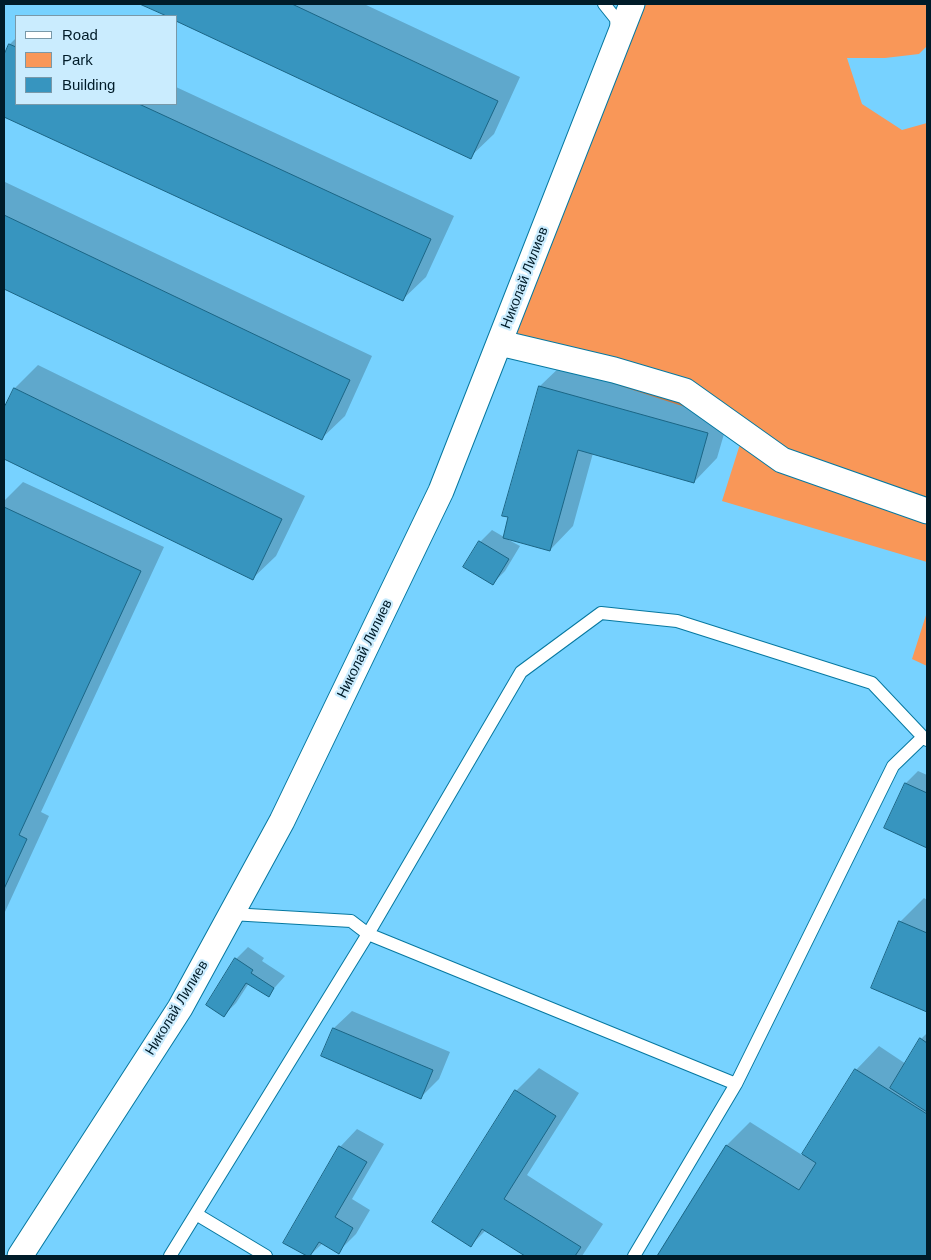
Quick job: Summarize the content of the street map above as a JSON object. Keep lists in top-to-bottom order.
{
  "streets": {
    "street": ["Николай Лилиев"]
  },
  "legend": ["Road", "Park", "Building"]
}
